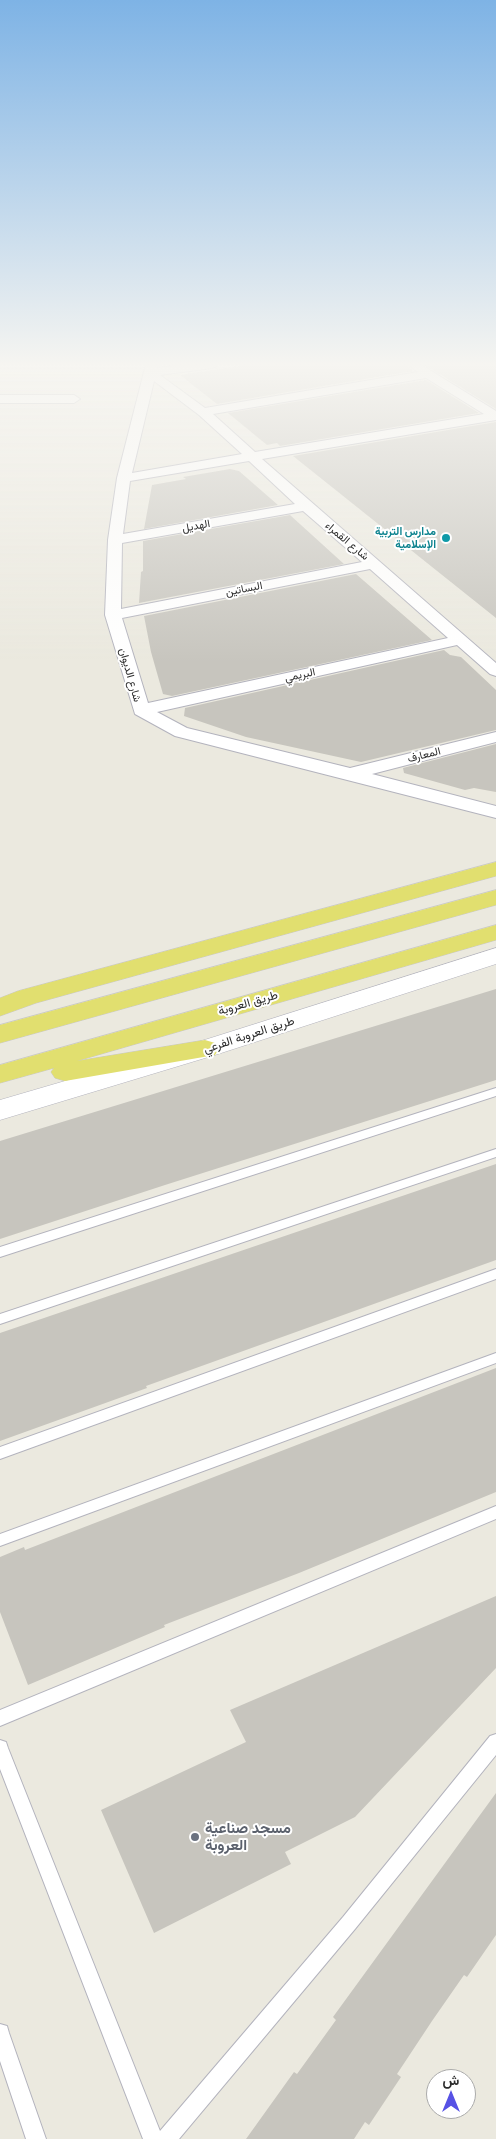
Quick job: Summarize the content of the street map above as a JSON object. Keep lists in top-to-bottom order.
{
  "streets": {
    "main road": ["طريق العروبة"],
    "street": [
      "الهديل",
      "شارع القمراء",
      "البساتين",
      "شارع الديوان",
      "البريمي",
      "المعارف",
      "طريق العروبة الفرعي"
    ]
  },
  "crossings": [
    ["الهديل", "شارع القمراء"],
    ["الهديل", "شارع الديوان"],
    ["شارع القمراء", "البساتين"],
    ["شارع القمراء", "البريمي"],
    ["البساتين", "شارع الديوان"],
    ["شارع الديوان", "البريمي"],
    ["شارع الديوان", "المعارف"]
  ],
  "places": ["مدارس التربية الإسلامية", "مسجد صناعية العروبة"],
  "north": "top"
}
